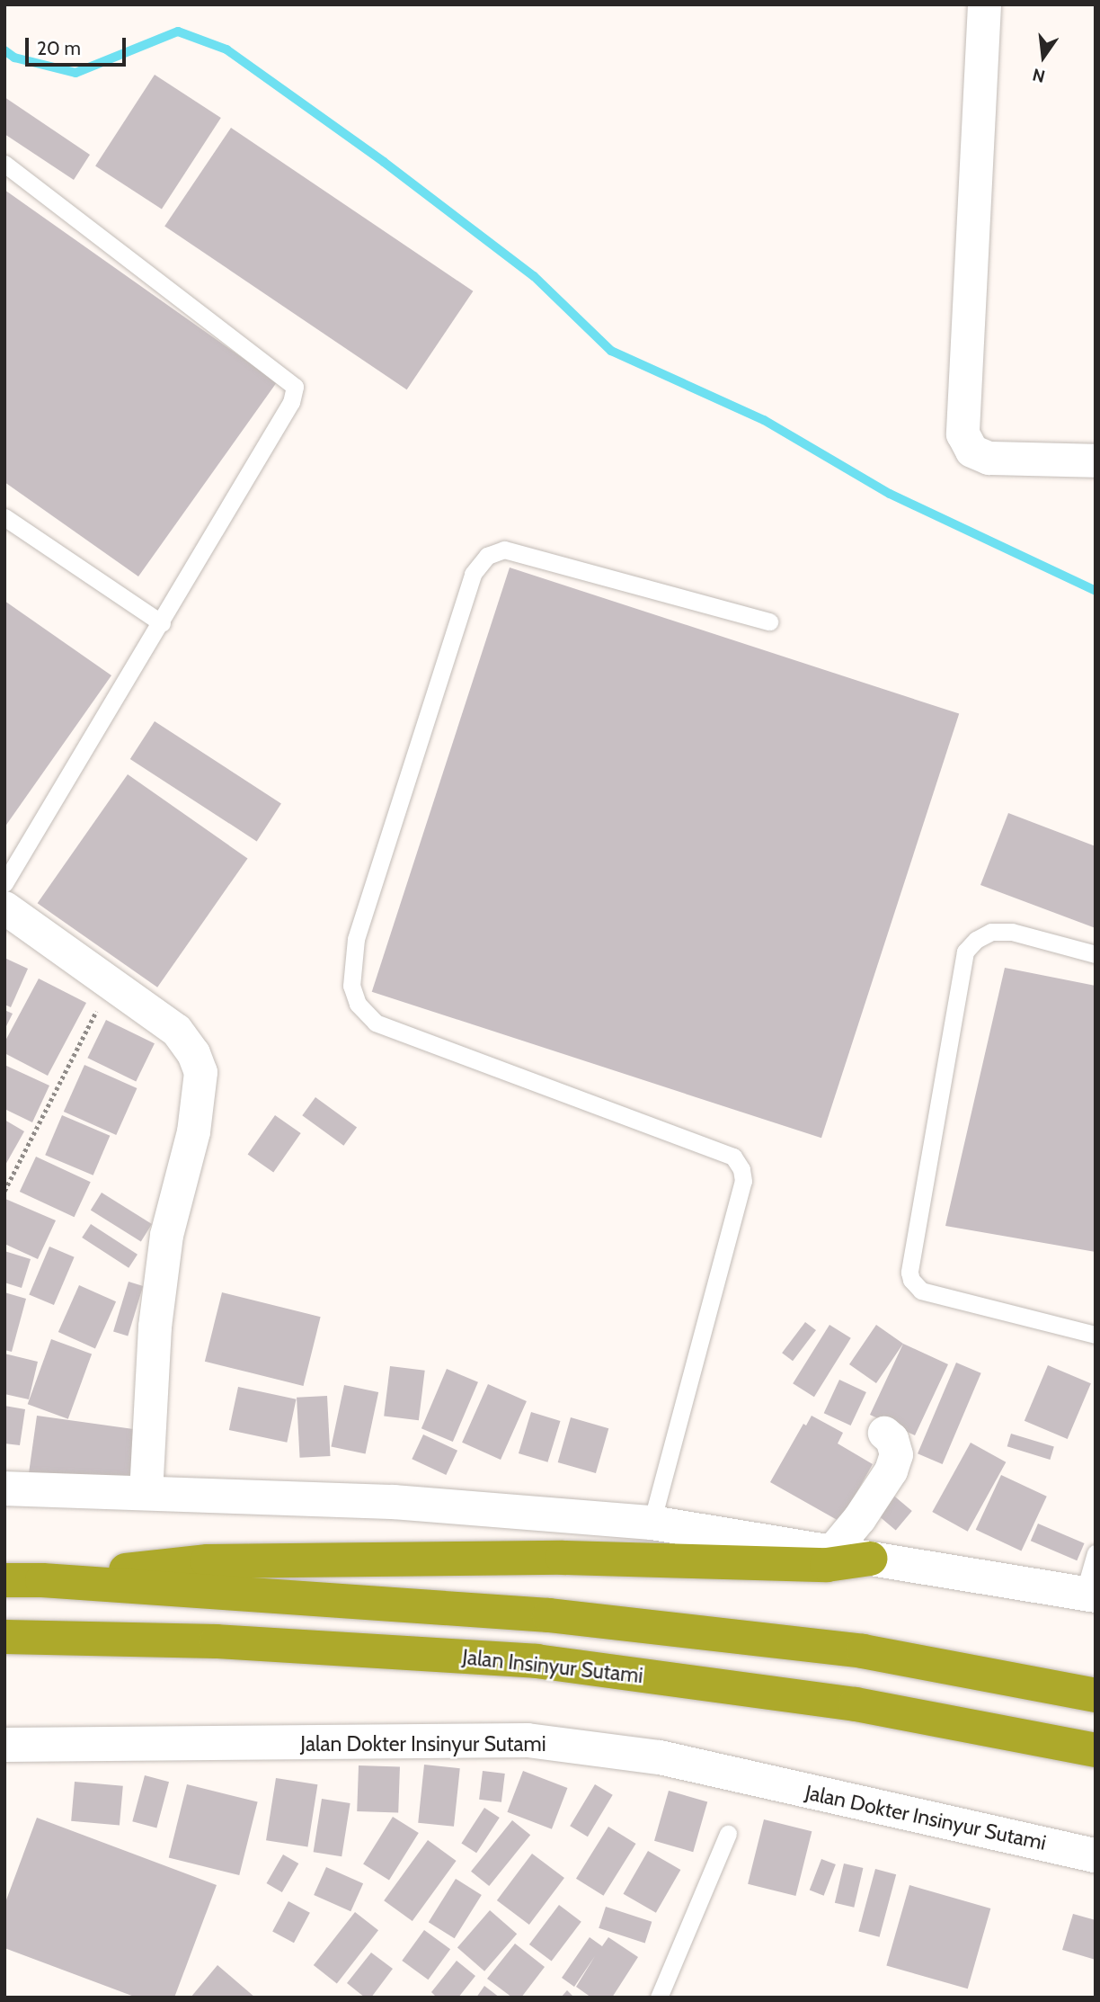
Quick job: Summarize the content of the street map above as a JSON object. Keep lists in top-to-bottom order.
{
  "streets": {
    "highway": ["Jalan Insinyur Sutami"],
    "street": ["Jalan Dokter Insinyur Sutami"]
  },
  "scale_bar": "20 m",
  "north": "bottom"
}
